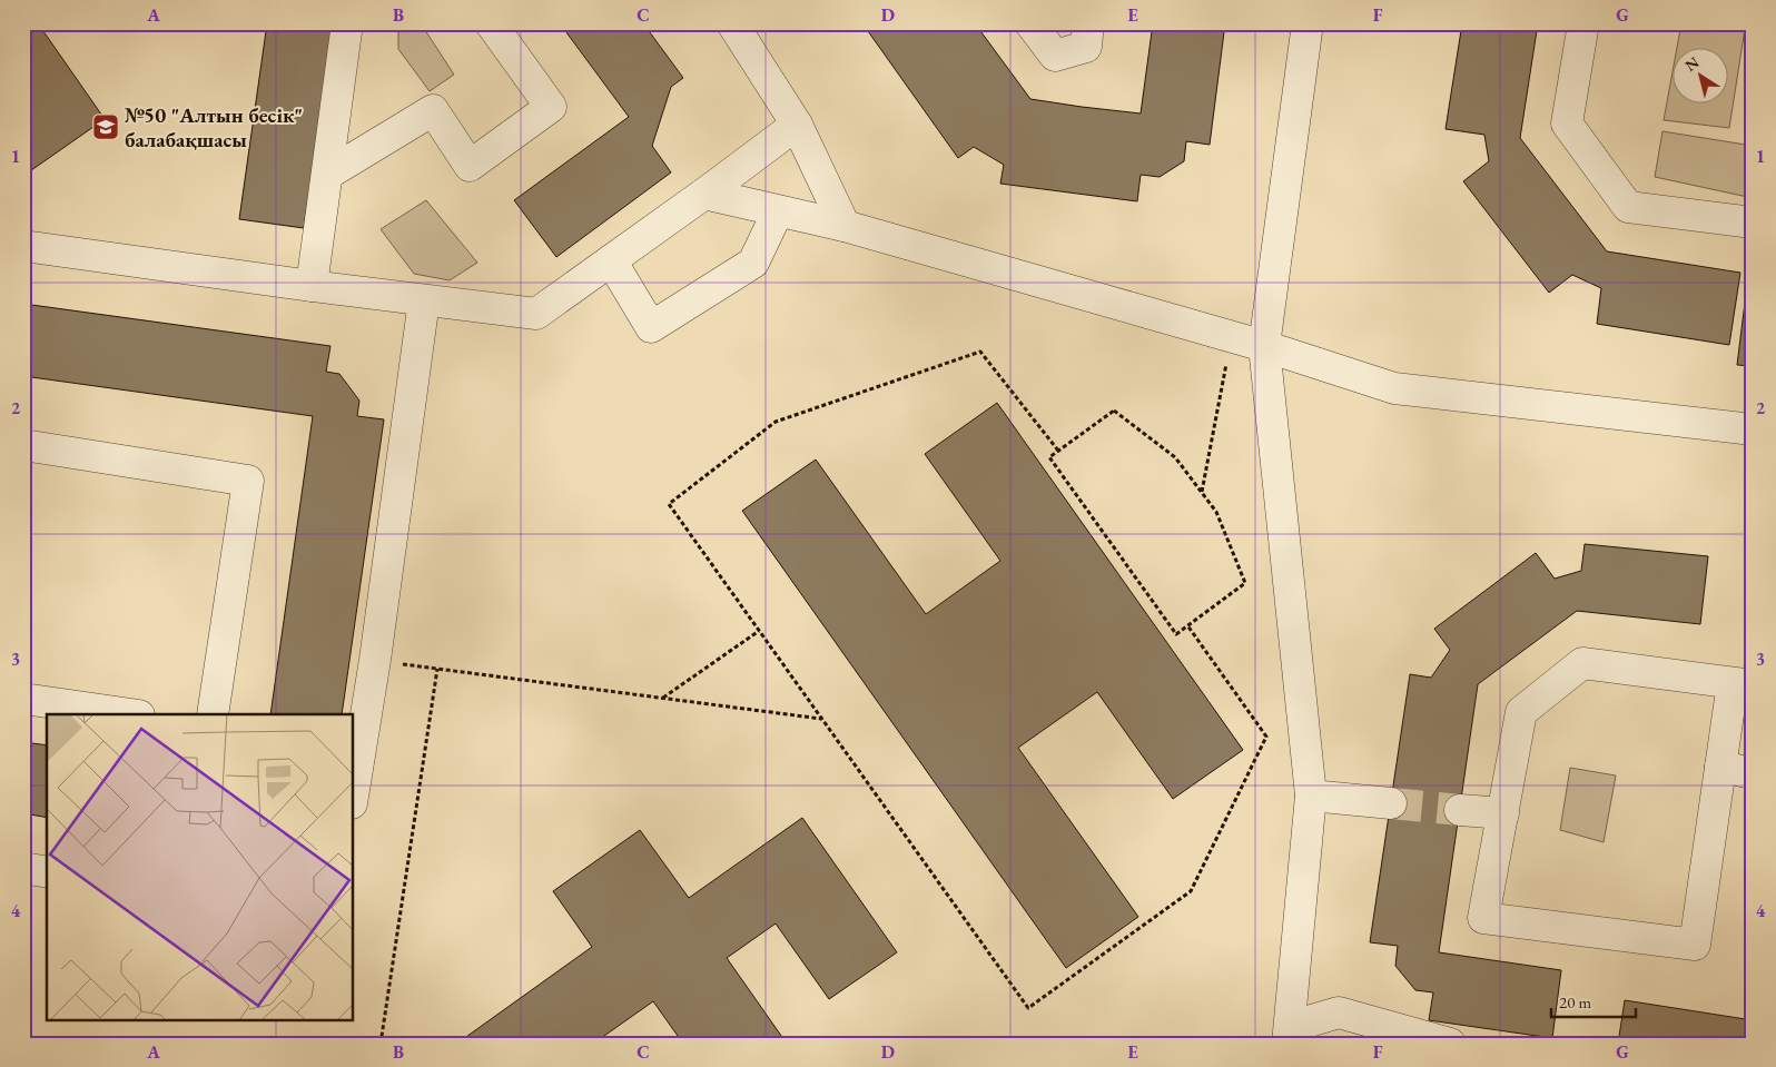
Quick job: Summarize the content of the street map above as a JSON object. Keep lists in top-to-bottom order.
{
  "places": {
    "school or university": ["№50 \"Алтын бесік\" балабақшасы"]
  },
  "scale_bar": "20 m",
  "north": "top left",
  "grid": {
    "columns": [
      "A",
      "B",
      "C",
      "D",
      "E",
      "F",
      "G"
    ],
    "rows": [
      "1",
      "2",
      "3",
      "4"
    ]
  }
}
